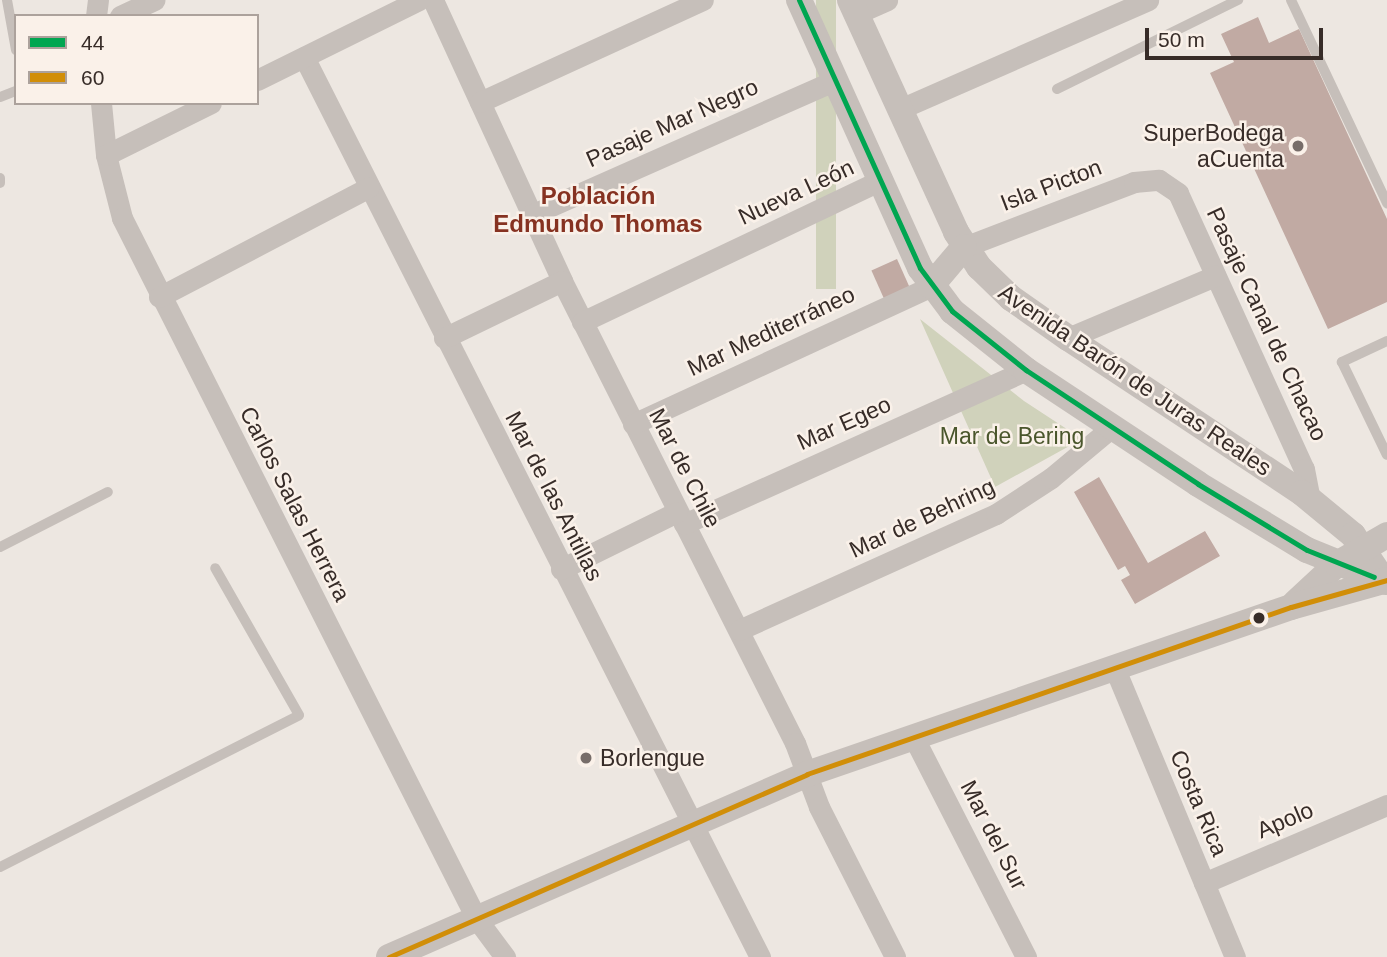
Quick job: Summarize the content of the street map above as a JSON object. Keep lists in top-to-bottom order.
{
  "streets": {
    "street": [
      "Pasaje Mar Negro",
      "Isla Picton",
      "Nueva León",
      "Pasaje Canal de Chacao",
      "Mar Mediterráneo",
      "Avenida Barón de Juras Reales",
      "Mar Egeo",
      "Mar de Chile",
      "Mar de las Antillas",
      "Carlos Salas Herrera",
      "Mar de Behring",
      "Costa Rica",
      "Apolo",
      "Mar del Sur"
    ]
  },
  "crossings": [
    ["Pasaje Mar Negro", "Mar de Chile"],
    ["Isla Picton", "Pasaje Canal de Chacao"],
    ["Isla Picton", "Avenida Barón de Juras Reales"],
    ["Nueva León", "Mar de Chile"],
    ["Pasaje Canal de Chacao", "Avenida Barón de Juras Reales"],
    ["Mar Mediterráneo", "Mar de Chile"],
    ["Mar Egeo", "Mar de Chile"],
    ["Mar Egeo", "Mar de las Antillas"],
    ["Mar de Chile", "Mar de Behring"],
    ["Costa Rica", "Apolo"]
  ],
  "districts": ["Población Edmundo Thomas"],
  "parks": ["Mar de Bering"],
  "places": ["SuperBodega aCuenta", "Borlengue"],
  "lines": ["transit line 44", "transit line 60"],
  "legend": ["44", "60"],
  "scale_bar": "50 m"
}
